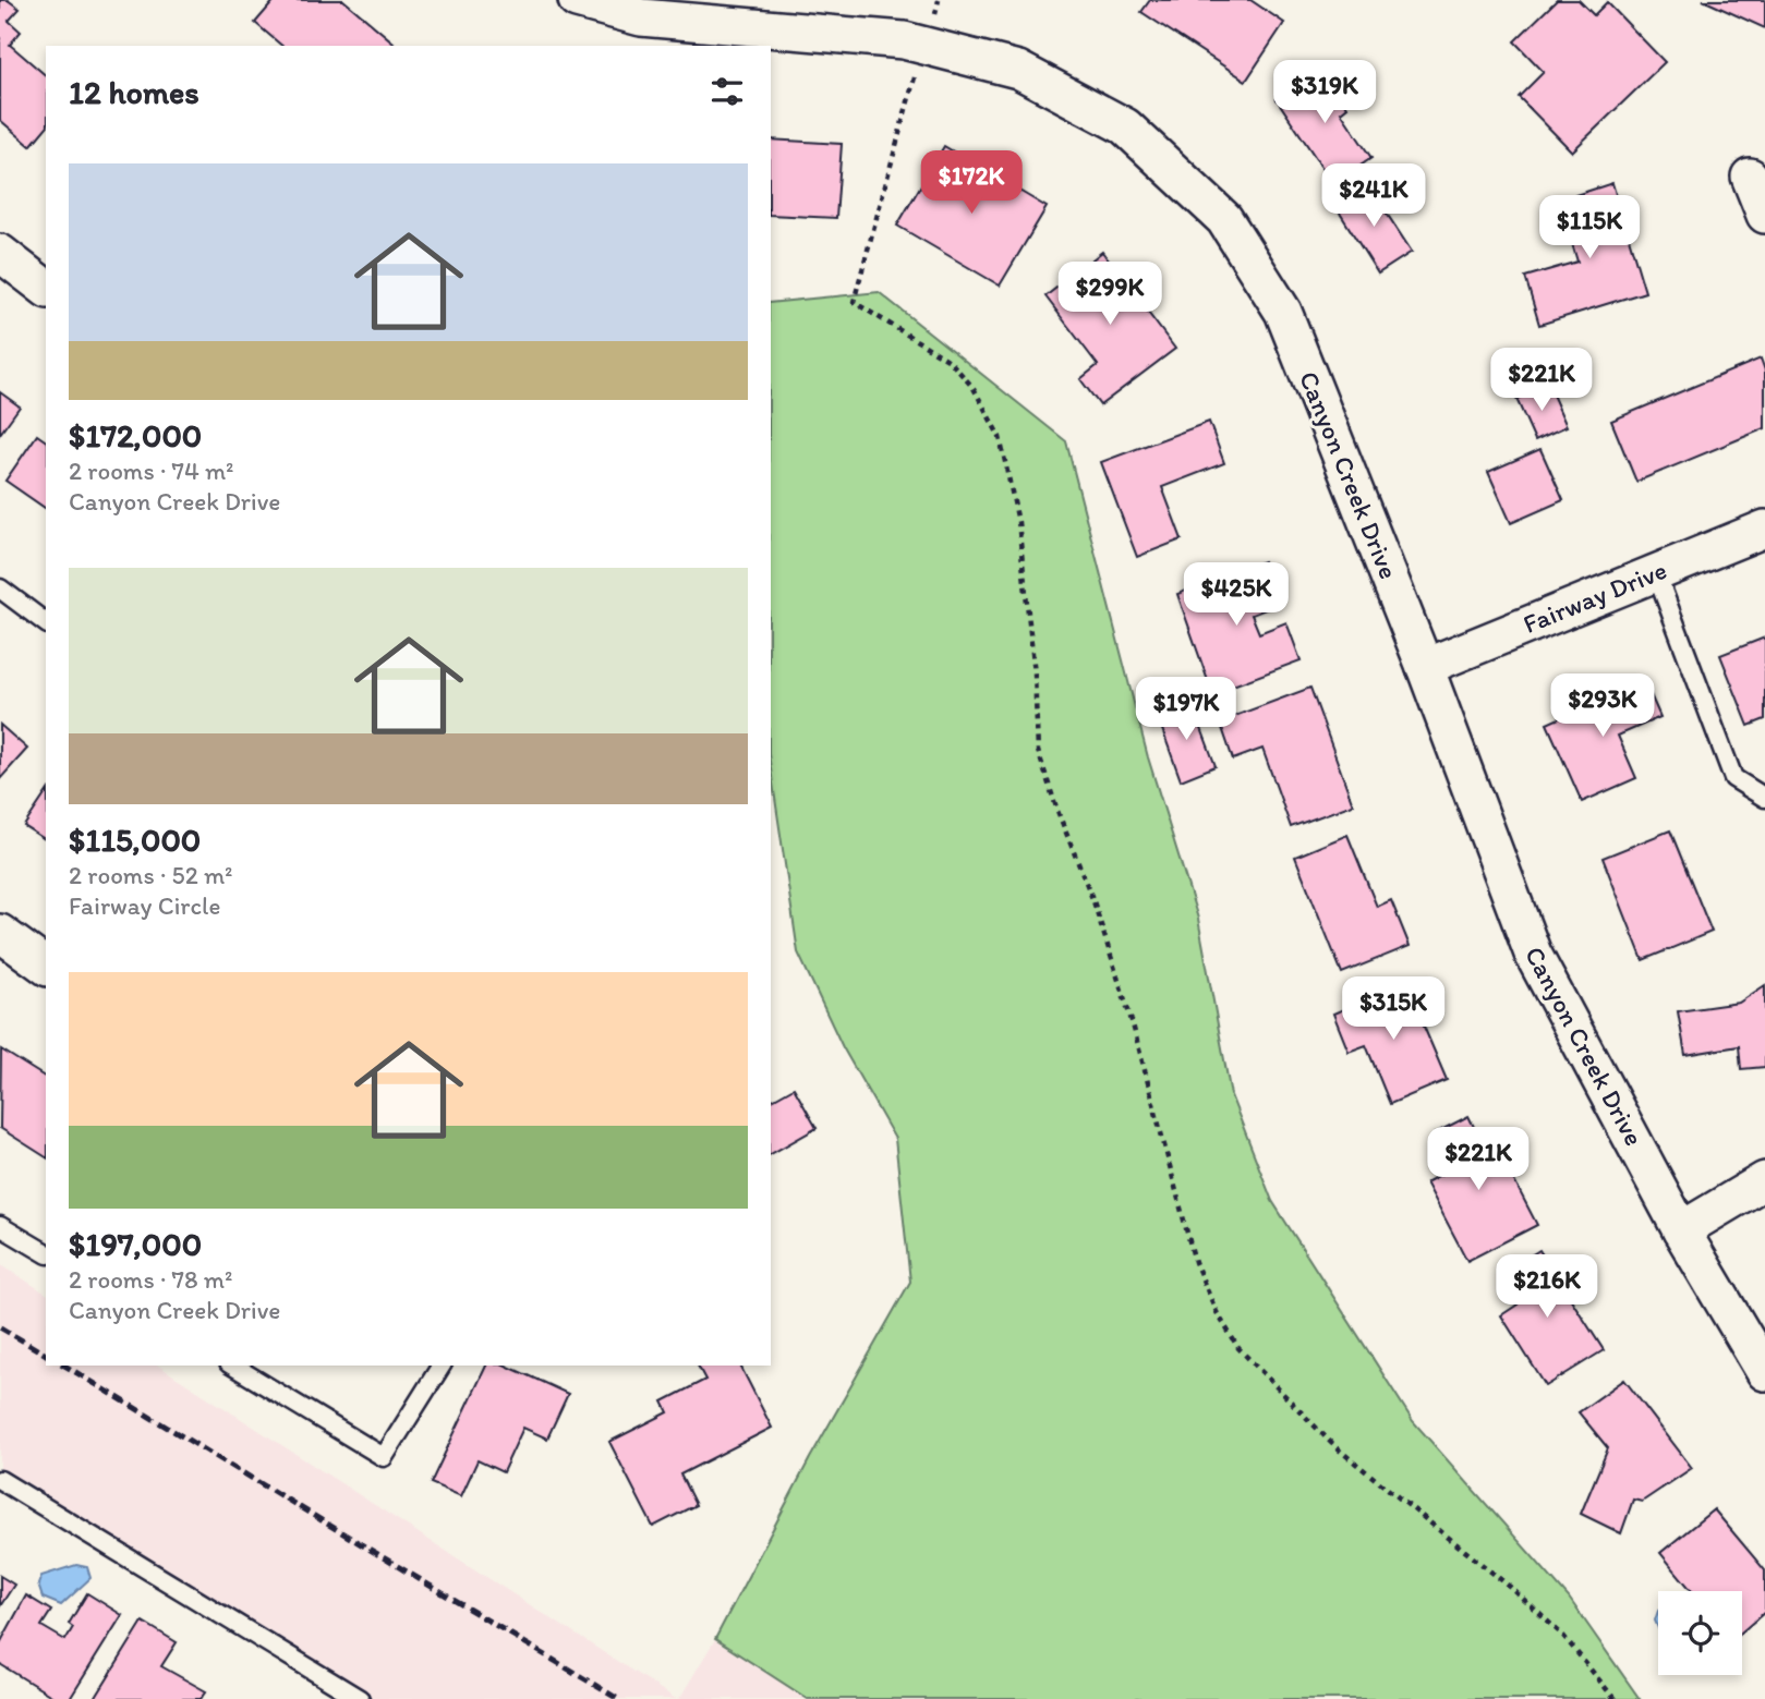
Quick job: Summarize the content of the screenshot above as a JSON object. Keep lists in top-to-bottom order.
{
  "streets": {
    "street": ["Canyon Creek Drive", "Fairway Drive"]
  },
  "crossings": [
    ["Canyon Creek Drive", "Fairway Drive"]
  ],
  "page": {
    "heading": "12 homes",
    "price": [
      "$319K",
      "$172K",
      "$241K",
      "$115K",
      "$299K",
      "$221K",
      "$425K",
      "$293K",
      "$197K",
      "$315K",
      "$221K",
      "$216K"
    ],
    "list": [
      {
        "name": "$172,000",
        "note": "2 rooms · 74 m² · Canyon Creek Drive"
      },
      {
        "name": "$115,000",
        "note": "2 rooms · 52 m² · Fairway Circle"
      },
      {
        "name": "$197,000",
        "note": "2 rooms · 78 m² · Canyon Creek Drive"
      }
    ]
  }
}
